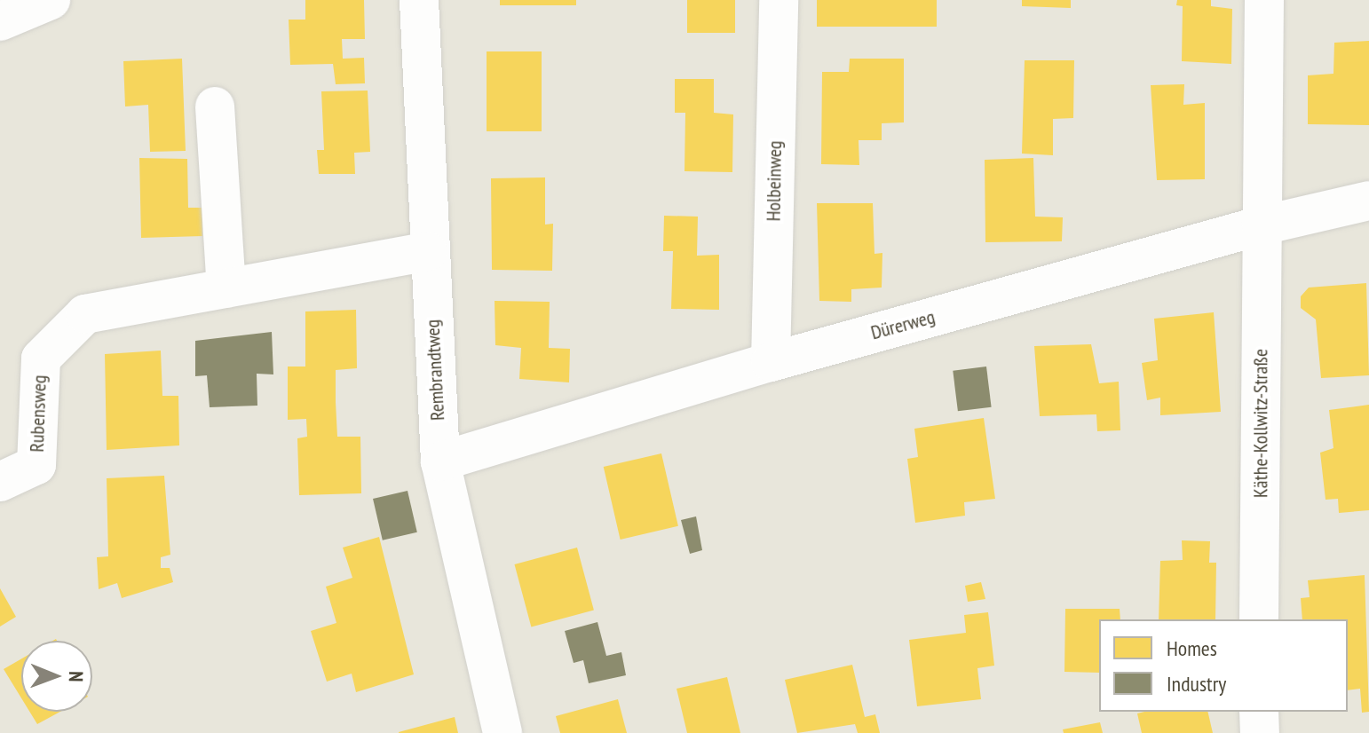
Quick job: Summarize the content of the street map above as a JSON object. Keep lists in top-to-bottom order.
{
  "streets": {
    "street": [
      "Holbeinweg",
      "Dürerweg",
      "Rembrandtweg",
      "Rubensweg",
      "Käthe-Kollwitz-Straße"
    ]
  },
  "crossings": [
    ["Holbeinweg", "Dürerweg"],
    ["Dürerweg", "Rembrandtweg"],
    ["Dürerweg", "Käthe-Kollwitz-Straße"],
    ["Rembrandtweg", "Rubensweg"]
  ],
  "legend": ["Homes", "Industry"],
  "north": "right"
}
